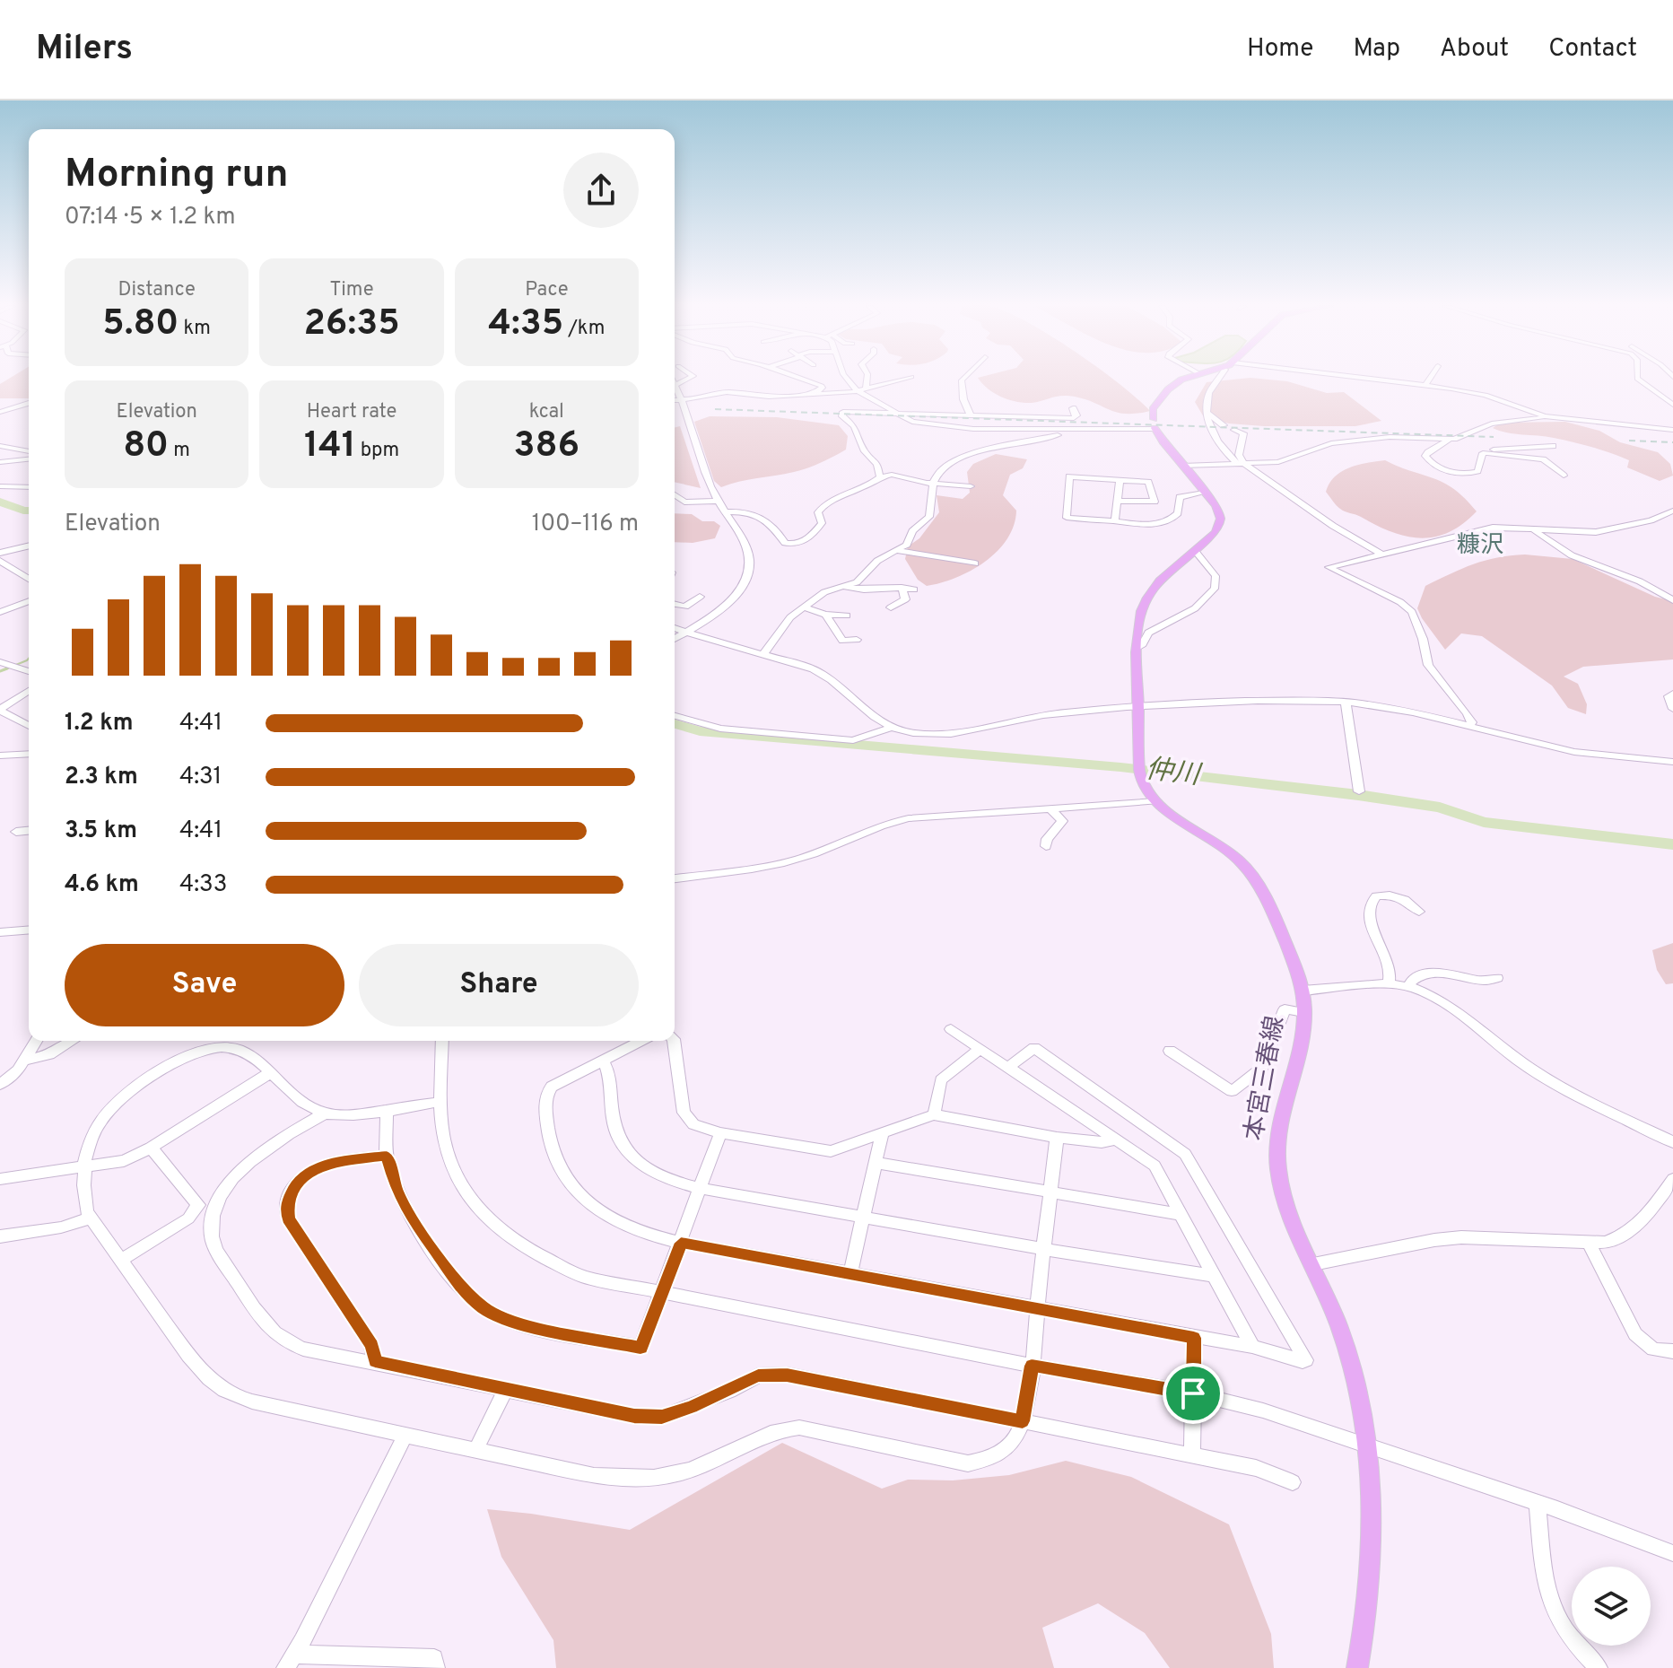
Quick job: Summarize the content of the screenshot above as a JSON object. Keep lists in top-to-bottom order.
{
  "streets": {
    "main road": ["本宮三春線"]
  },
  "districts": ["糠沢"],
  "water": ["仲川"],
  "page": {
    "header": "Milers",
    "nav": [
      "Home",
      "Map",
      "About",
      "Contact"
    ],
    "heading": ["Morning run", "07:14 · 5 × 1.2 km"],
    "stats": [
      ["Distance", "5.80 km"],
      ["Time", "26:35"],
      ["Pace", "4:35 /km"],
      ["Elevation", "80 m"],
      ["Heart rate", "141 bpm"],
      ["kcal", "386"]
    ],
    "chart": ["Elevation", "100–116 m"],
    "list": [
      {
        "name": "1.2 km",
        "note": "4:41"
      },
      {
        "name": "2.3 km",
        "note": "4:31"
      },
      {
        "name": "3.5 km",
        "note": "4:41"
      },
      {
        "name": "4.6 km",
        "note": "4:33"
      }
    ],
    "buttons": ["Save", "Share"]
  }
}
